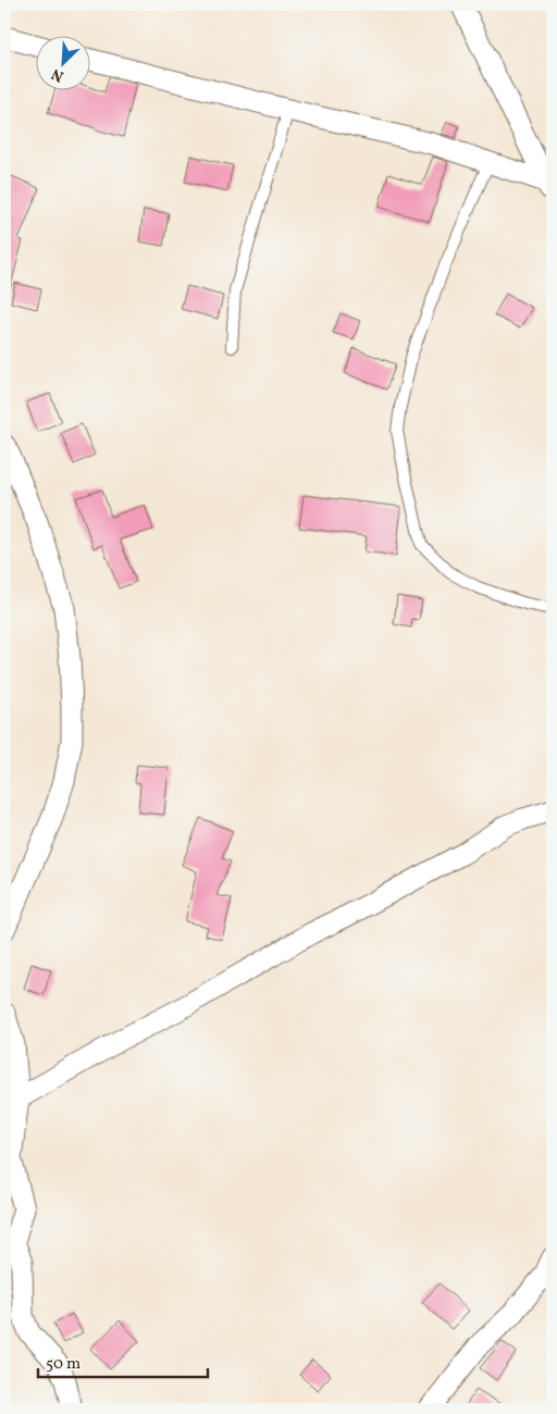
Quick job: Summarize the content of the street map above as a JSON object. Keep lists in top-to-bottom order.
{
  "scale_bar": "50 m",
  "north": "bottom left"
}
